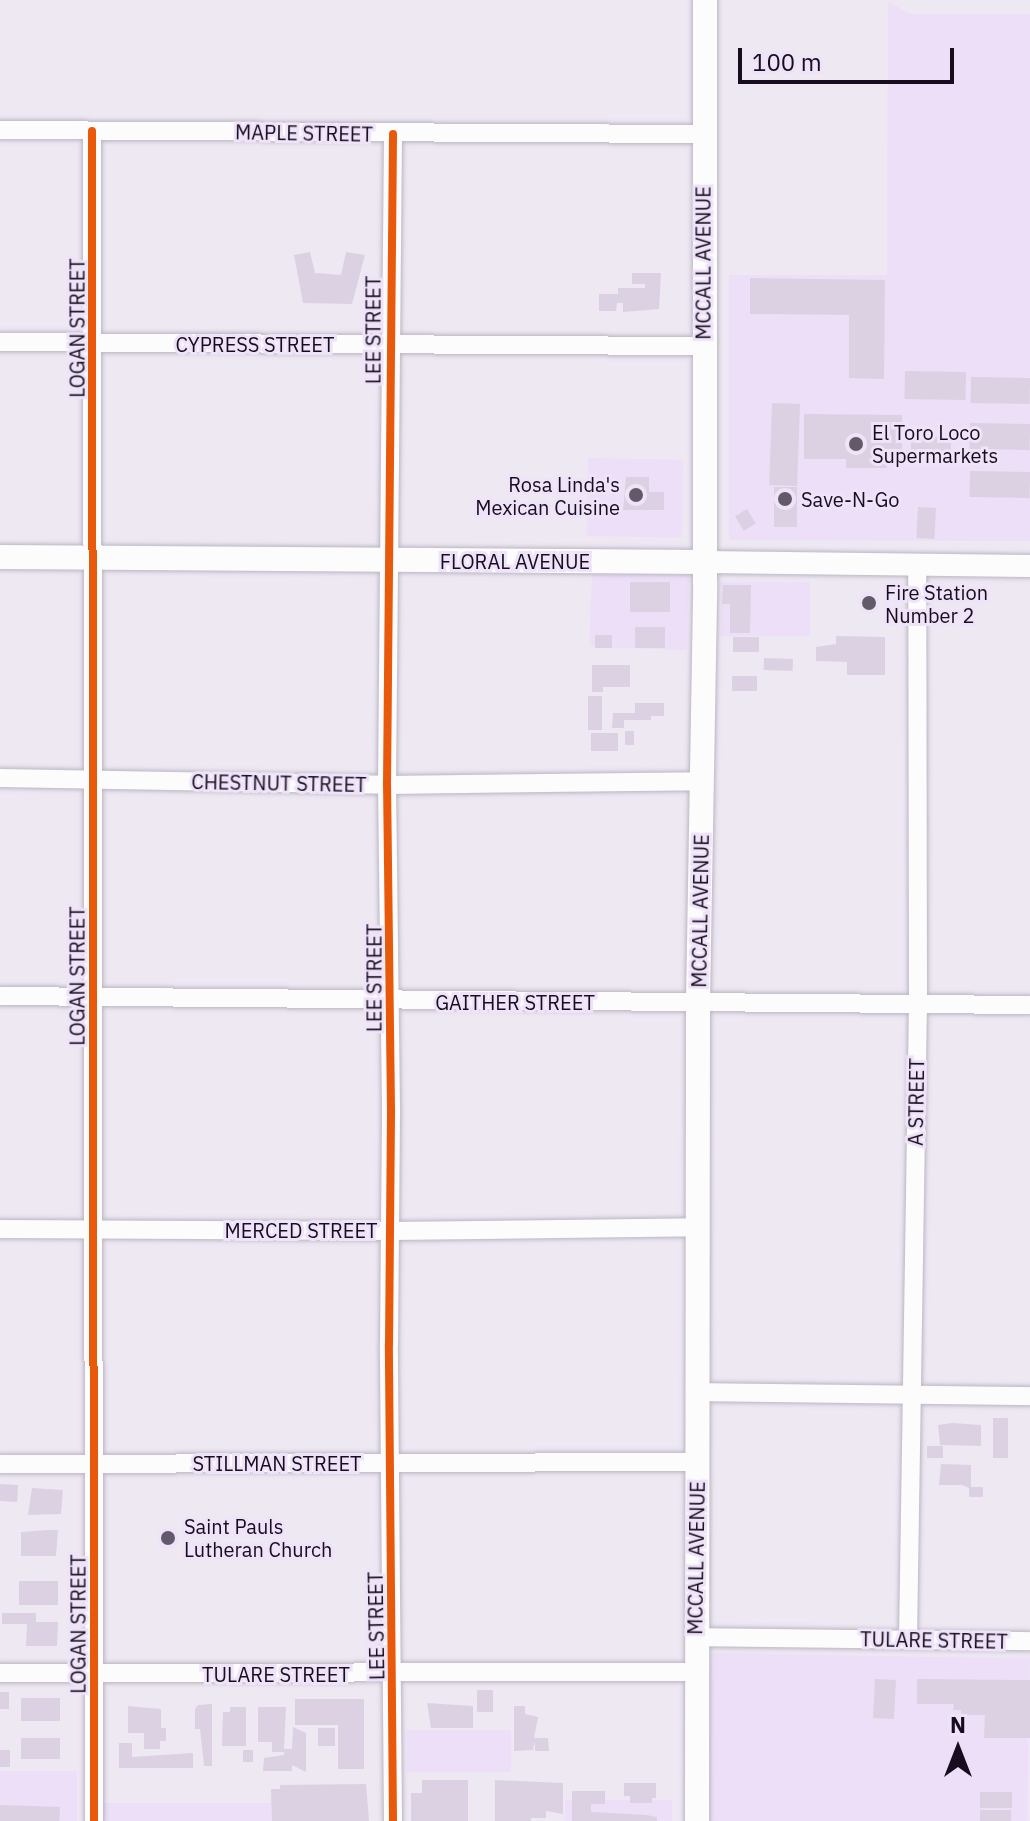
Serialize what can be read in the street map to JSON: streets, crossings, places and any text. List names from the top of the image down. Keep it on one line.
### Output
{"streets":{"main road":["MCCALL AVENUE","FLORAL AVENUE"],"street":["MAPLE STREET","LOGAN STREET","LEE STREET","CYPRESS STREET","CHESTNUT STREET","GAITHER STREET","A STREET","MERCED STREET","STILLMAN STREET","TULARE STREET"]},"crossings":[["MAPLE STREET","MCCALL AVENUE"],["MAPLE STREET","LOGAN STREET"],["MAPLE STREET","LEE STREET"],["MCCALL AVENUE","CYPRESS STREET"],["MCCALL AVENUE","FLORAL AVENUE"],["MCCALL AVENUE","CHESTNUT STREET"],["MCCALL AVENUE","GAITHER STREET"],["MCCALL AVENUE","MERCED STREET"],["MCCALL AVENUE","STILLMAN STREET"],["MCCALL AVENUE","TULARE STREET"],["LOGAN STREET","CYPRESS STREET"],["LOGAN STREET","FLORAL AVENUE"],["LOGAN STREET","CHESTNUT STREET"],["LOGAN STREET","GAITHER STREET"],["LOGAN STREET","MERCED STREET"],["LOGAN STREET","STILLMAN STREET"],["LOGAN STREET","TULARE STREET"],["LEE STREET","CYPRESS STREET"],["LEE STREET","FLORAL AVENUE"],["LEE STREET","CHESTNUT STREET"],["LEE STREET","GAITHER STREET"],["LEE STREET","MERCED STREET"],["LEE STREET","STILLMAN STREET"],["LEE STREET","TULARE STREET"],["FLORAL AVENUE","A STREET"],["GAITHER STREET","A STREET"],["A STREET","TULARE STREET"]],"places":["El Toro Loco Supermarkets","Rosa Linda's Mexican Cuisine","Save-N-Go","Fire Station Number 2","Saint Pauls Lutheran Church"],"scale_bar":"100 m","north":"top"}
